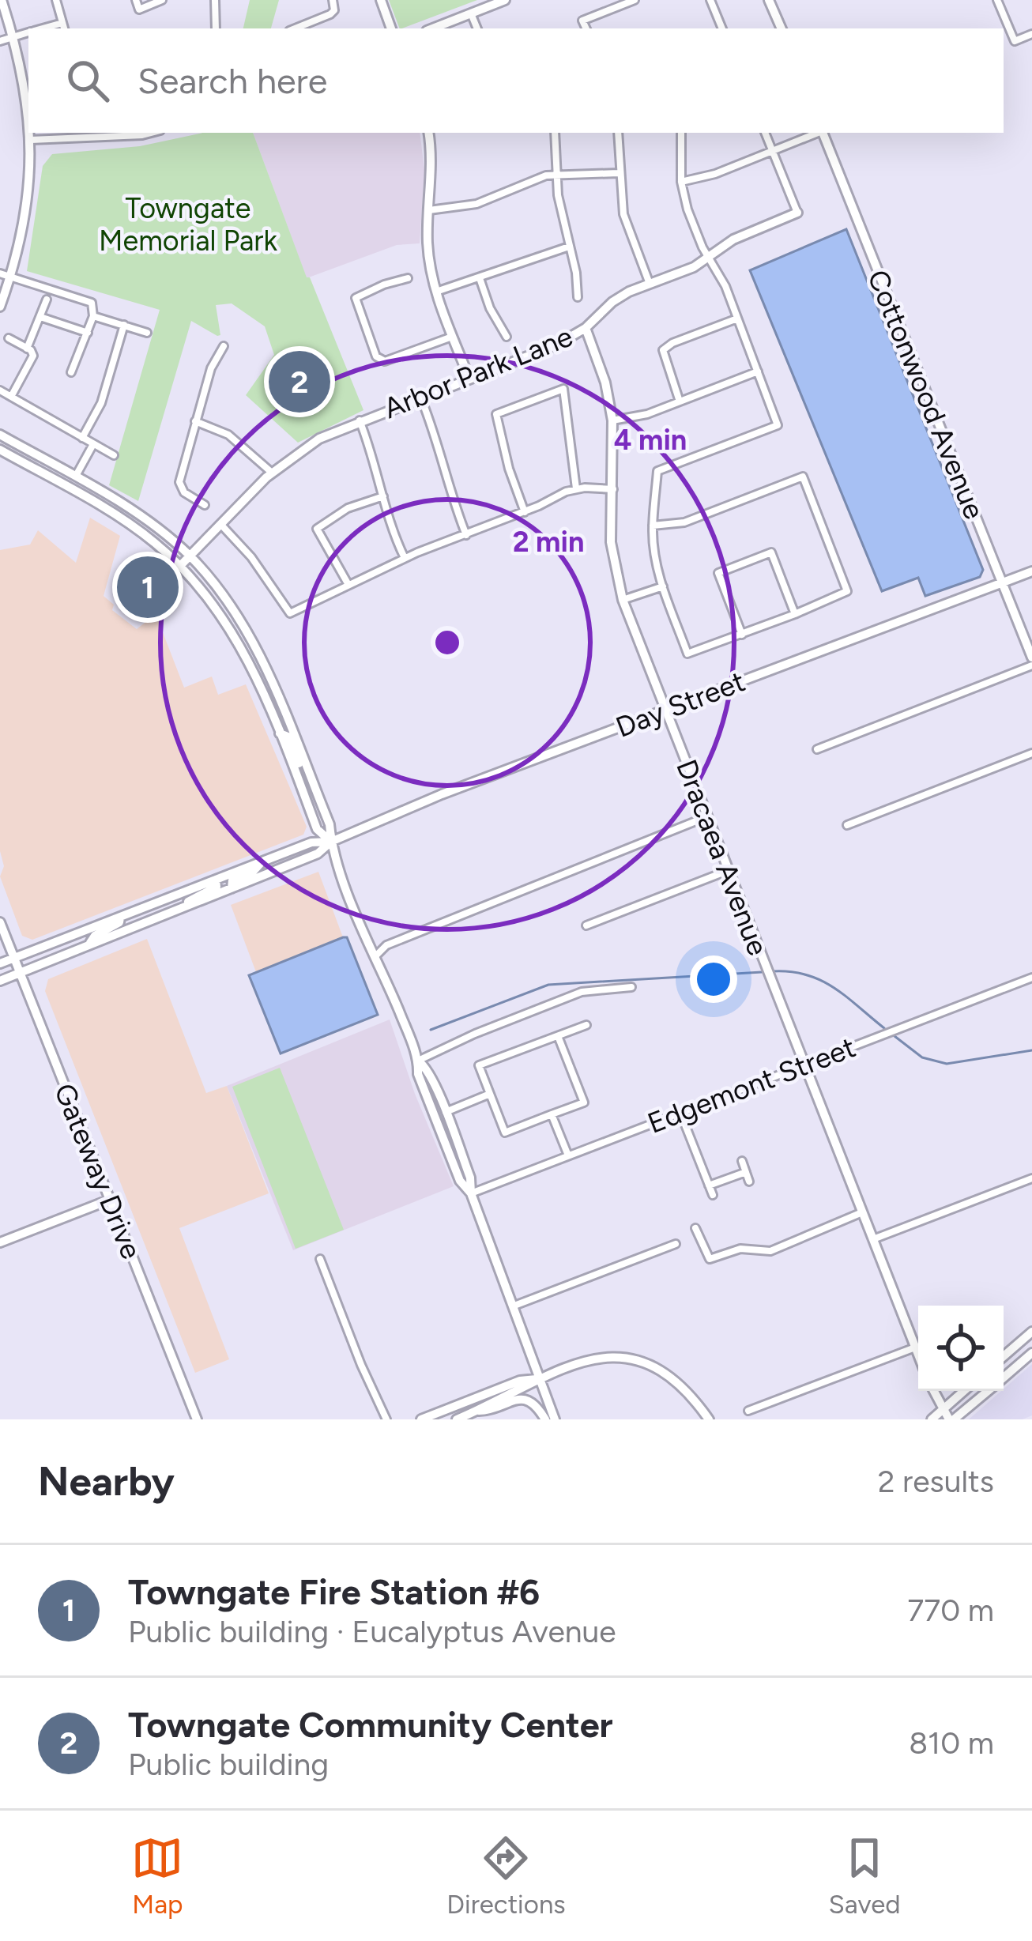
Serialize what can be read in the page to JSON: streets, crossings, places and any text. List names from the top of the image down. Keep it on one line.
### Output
{"streets":{"street":["Arbor Park Lane","Cottonwood Avenue","Day Street","Dracaea Avenue","Edgemont Street","Gateway Drive"]},"crossings":[["Arbor Park Lane","Dracaea Avenue"],["Cottonwood Avenue","Day Street"],["Day Street","Dracaea Avenue"],["Day Street","Gateway Drive"],["Dracaea Avenue","Edgemont Street"]],"parks":["Towngate Memorial Park"],"page":{"search":"Search here","pins":["2","1"],"heading":["Nearby","2 results"],"list":[{"mark":"1","name":"Towngate Fire Station #6","note":"Public building · Eucalyptus Avenue","value":"770 m"},{"mark":"2","name":"Towngate Community Center","note":"Public building","value":"810 m"}],"nav":["Map","Directions","Saved"]},"rings":["4 min","2 min"]}
